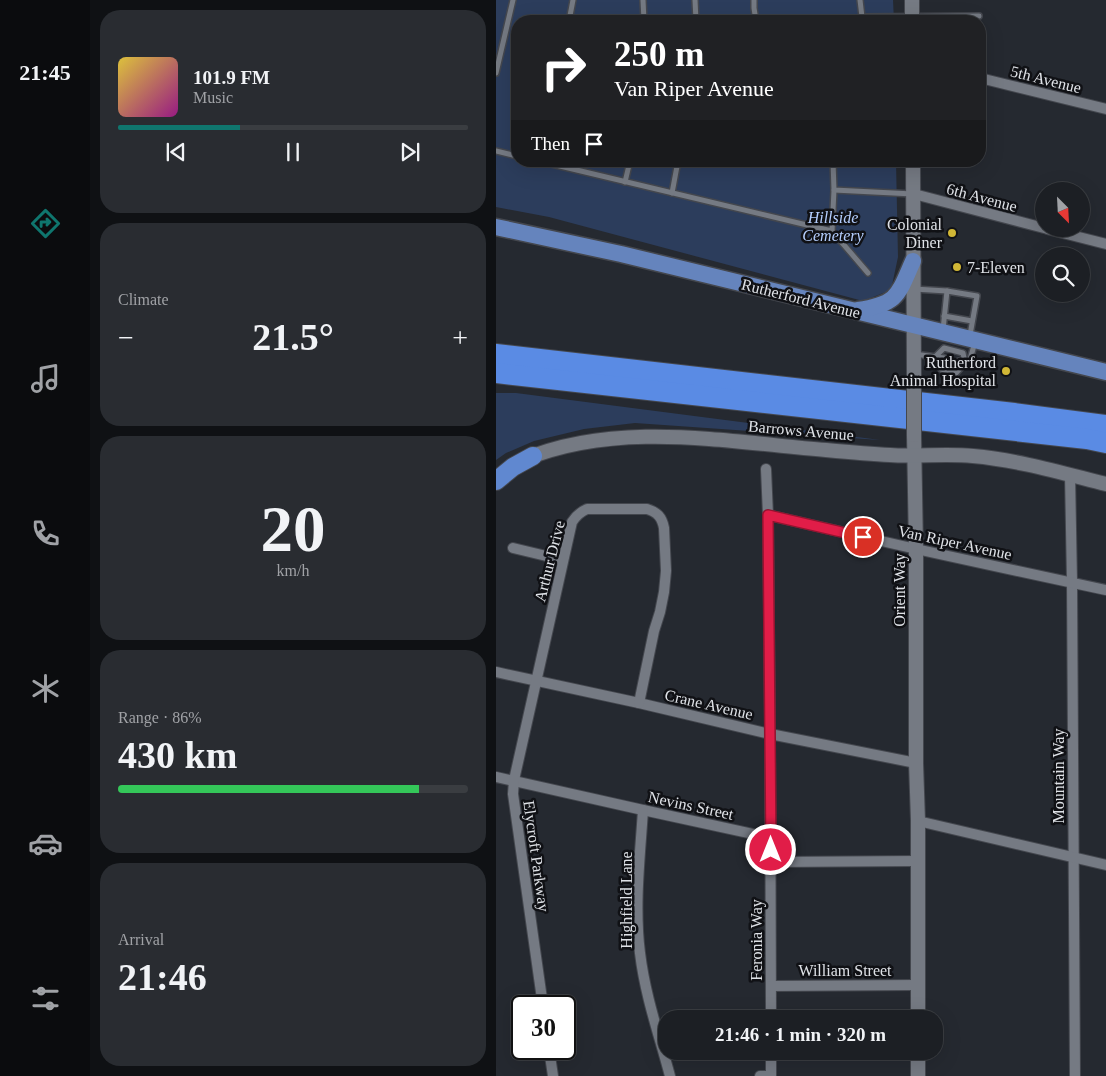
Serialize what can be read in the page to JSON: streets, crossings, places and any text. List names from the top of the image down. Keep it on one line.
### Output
{"streets":{"main road":["Rutherford Avenue"],"street":["5th Avenue","6th Avenue","Barrows Avenue","Van Riper Avenue","Arthur Drive","Orient Way","Crane Avenue","Mountain Way","Nevins Street","Elycroft Parkway","Highfield Lane","Feronia Way","William Street"]},"crossings":[["6th Avenue","Orient Way"],["Rutherford Avenue","Orient Way"],["Barrows Avenue","Orient Way"],["Barrows Avenue","Mountain Way"],["Van Riper Avenue","Orient Way"],["Van Riper Avenue","Mountain Way"],["Arthur Drive","Crane Avenue"],["Arthur Drive","Elycroft Parkway"],["Orient Way","Crane Avenue"],["Orient Way","William Street"],["Crane Avenue","Elycroft Parkway"],["Nevins Street","Elycroft Parkway"],["Nevins Street","Highfield Lane"],["Feronia Way","William Street"]],"parks":["Hillside Cemetery"],"places":["Colonial Diner","7-Eleven","Rutherford Animal Hospital"],"north":"bottom right","page":{"tabs":"21:45","turn":["250 m","Van Riper Avenue"],"song":["101.9 FM","Music"],"then":"Then","tile":["Climate",["20","km/h"],["Range · 86%","430 km"],["Arrival","21:46"]],"heat":["−","21.5°","+"],"limit":"30","trip":"21:46 · 1 min · 320 m"}}
